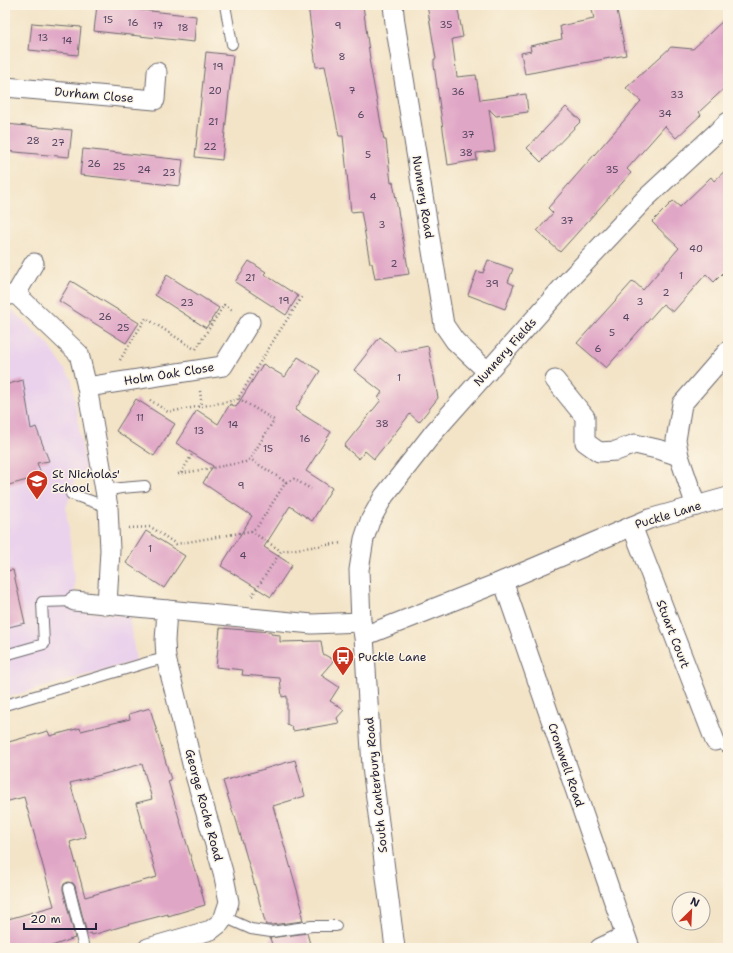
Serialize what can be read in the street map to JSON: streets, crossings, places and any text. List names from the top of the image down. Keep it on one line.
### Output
{"streets":{"street":["Durham Close","Nunnery Road","Nunnery Fields","Holm Oak Close","Puckle Lane","Stuart Court","Cromwell Road","South Canterbury Road","George Roche Road"]},"crossings":[["Nunnery Road","Nunnery Fields"],["Nunnery Fields","Puckle Lane"],["Nunnery Fields","South Canterbury Road"],["Puckle Lane","Stuart Court"],["Puckle Lane","Cromwell Road"],["Puckle Lane","South Canterbury Road"]],"places":{"school or university":["St Nicholas' School"],"bus stop":["Puckle Lane"]},"house_numbers":["15","16","35","17","9","18","13","14","8","19","20","7","36","33","34","6","21","37","28","27","22","38","5","26","25","24","35","23","4","37","3","40","2","1","21","39","2","19","3","23","26","4","25","5","6","1","11","38","14","13","16","15","9","1","4"],"scale_bar":"20 m","north":"top right"}
